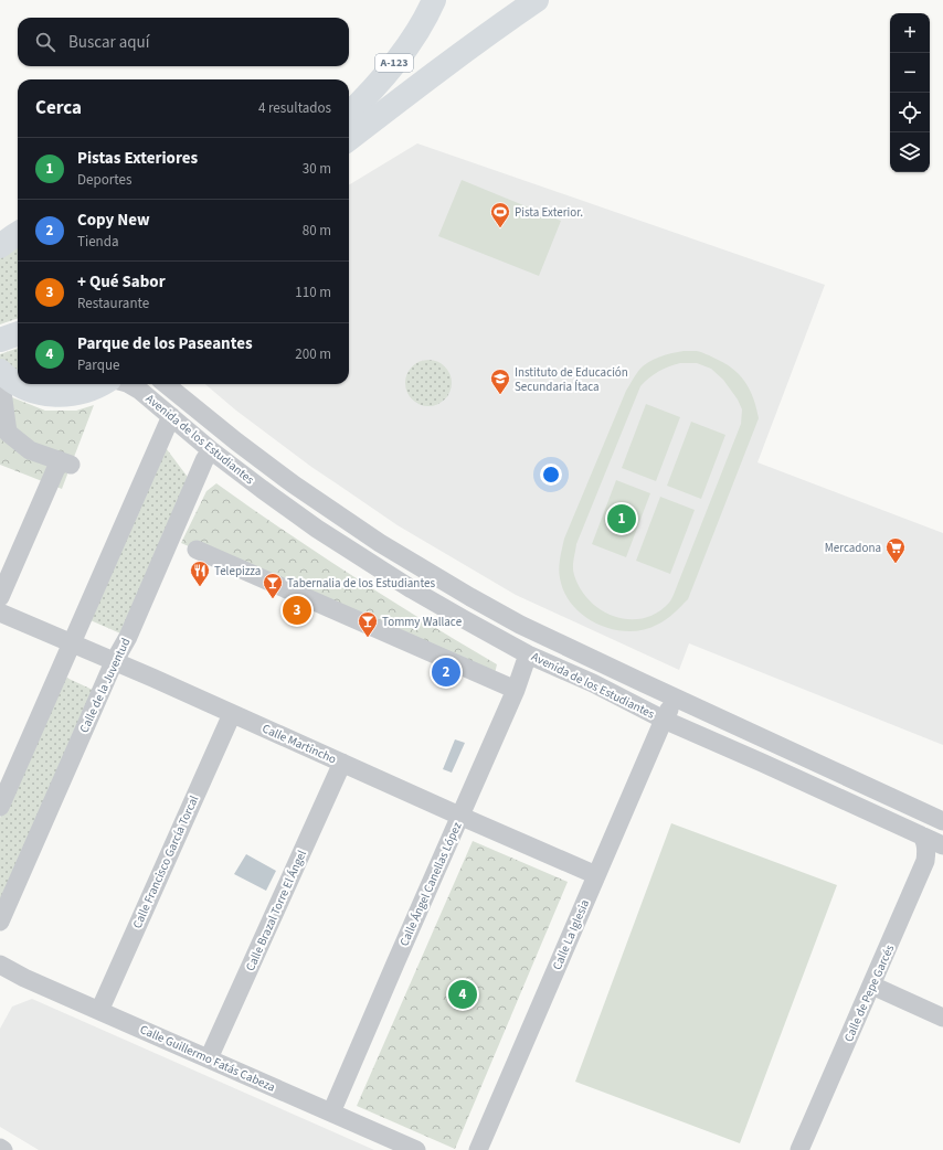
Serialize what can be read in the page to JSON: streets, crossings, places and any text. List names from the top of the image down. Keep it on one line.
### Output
{"streets":{"main road":["A-123"],"street":["Avenida de los Estudiantes","Calle de la Juventud","Calle Martincho","Calle Francisco García Torcal","Calle Ángel Canellas López","Calle Brazal Torre El Ángel","Calle La Iglesia","Calle de Pepe Garcés","Calle Guillermo Fatás Cabeza"]},"crossings":[["Avenida de los Estudiantes","Calle de la Juventud"],["Avenida de los Estudiantes","Calle Ángel Canellas López"],["Avenida de los Estudiantes","Calle La Iglesia"],["Avenida de los Estudiantes","Calle de Pepe Garcés"],["Calle de la Juventud","Calle Martincho"],["Calle Martincho","Calle Francisco García Torcal"],["Calle Martincho","Calle Ángel Canellas López"],["Calle Martincho","Calle Brazal Torre El Ángel"],["Calle Martincho","Calle La Iglesia"],["Calle Francisco García Torcal","Calle Guillermo Fatás Cabeza"],["Calle Ángel Canellas López","Calle Guillermo Fatás Cabeza"],["Calle Brazal Torre El Ángel","Calle Guillermo Fatás Cabeza"]],"places":{"sports":["Pista Exterior."],"school or university":["Instituto de Educación Secundaria Ítaca"],"supermarket":["Mercadona"],"restaurant":["Telepizza"],"bar":["Tabernalia de los Estudiantes","Tommy Wallace"]},"page":{"map_buttons":["+","−"],"search":"Buscar aquí","heading":["Cerca","4 resultados"],"list":[{"mark":"1","name":"Pistas Exteriores","note":"Deportes","value":"30 m"},{"mark":"2","name":"Copy New","note":"Tienda","value":"80 m"},{"mark":"3","name":"+ Qué Sabor","note":"Restaurante","value":"110 m"},{"mark":"4","name":"Parque de los Paseantes","note":"Parque","value":"200 m"}],"pins":["1","3","2","4"]}}
